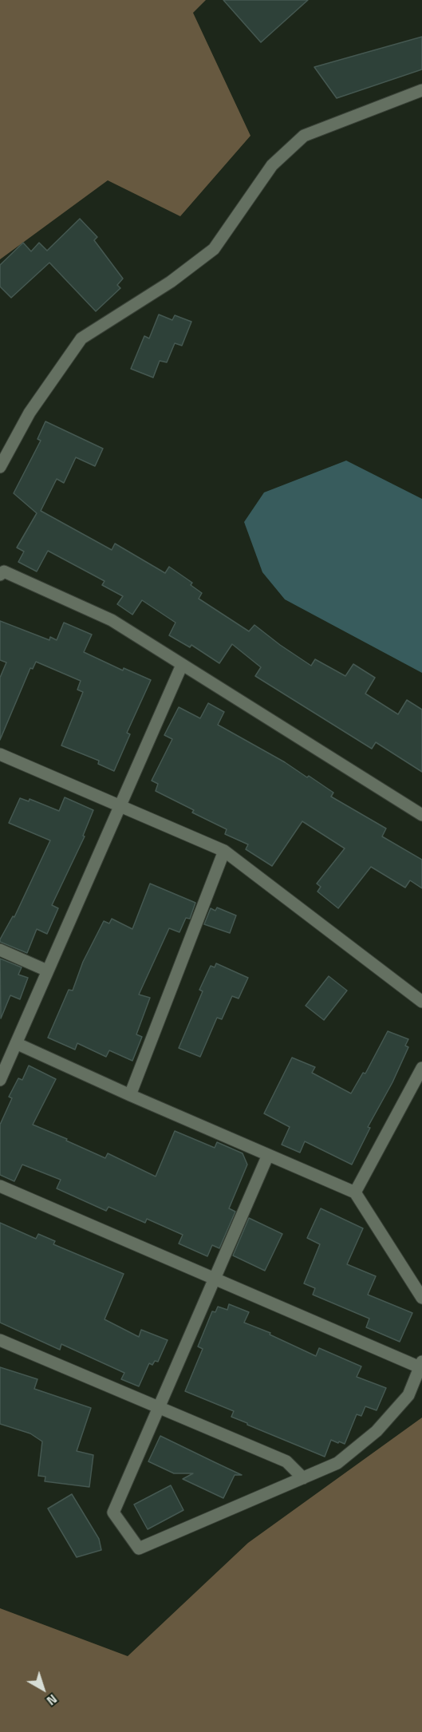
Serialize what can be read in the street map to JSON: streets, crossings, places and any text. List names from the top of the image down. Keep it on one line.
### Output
{"north":"bottom right"}
